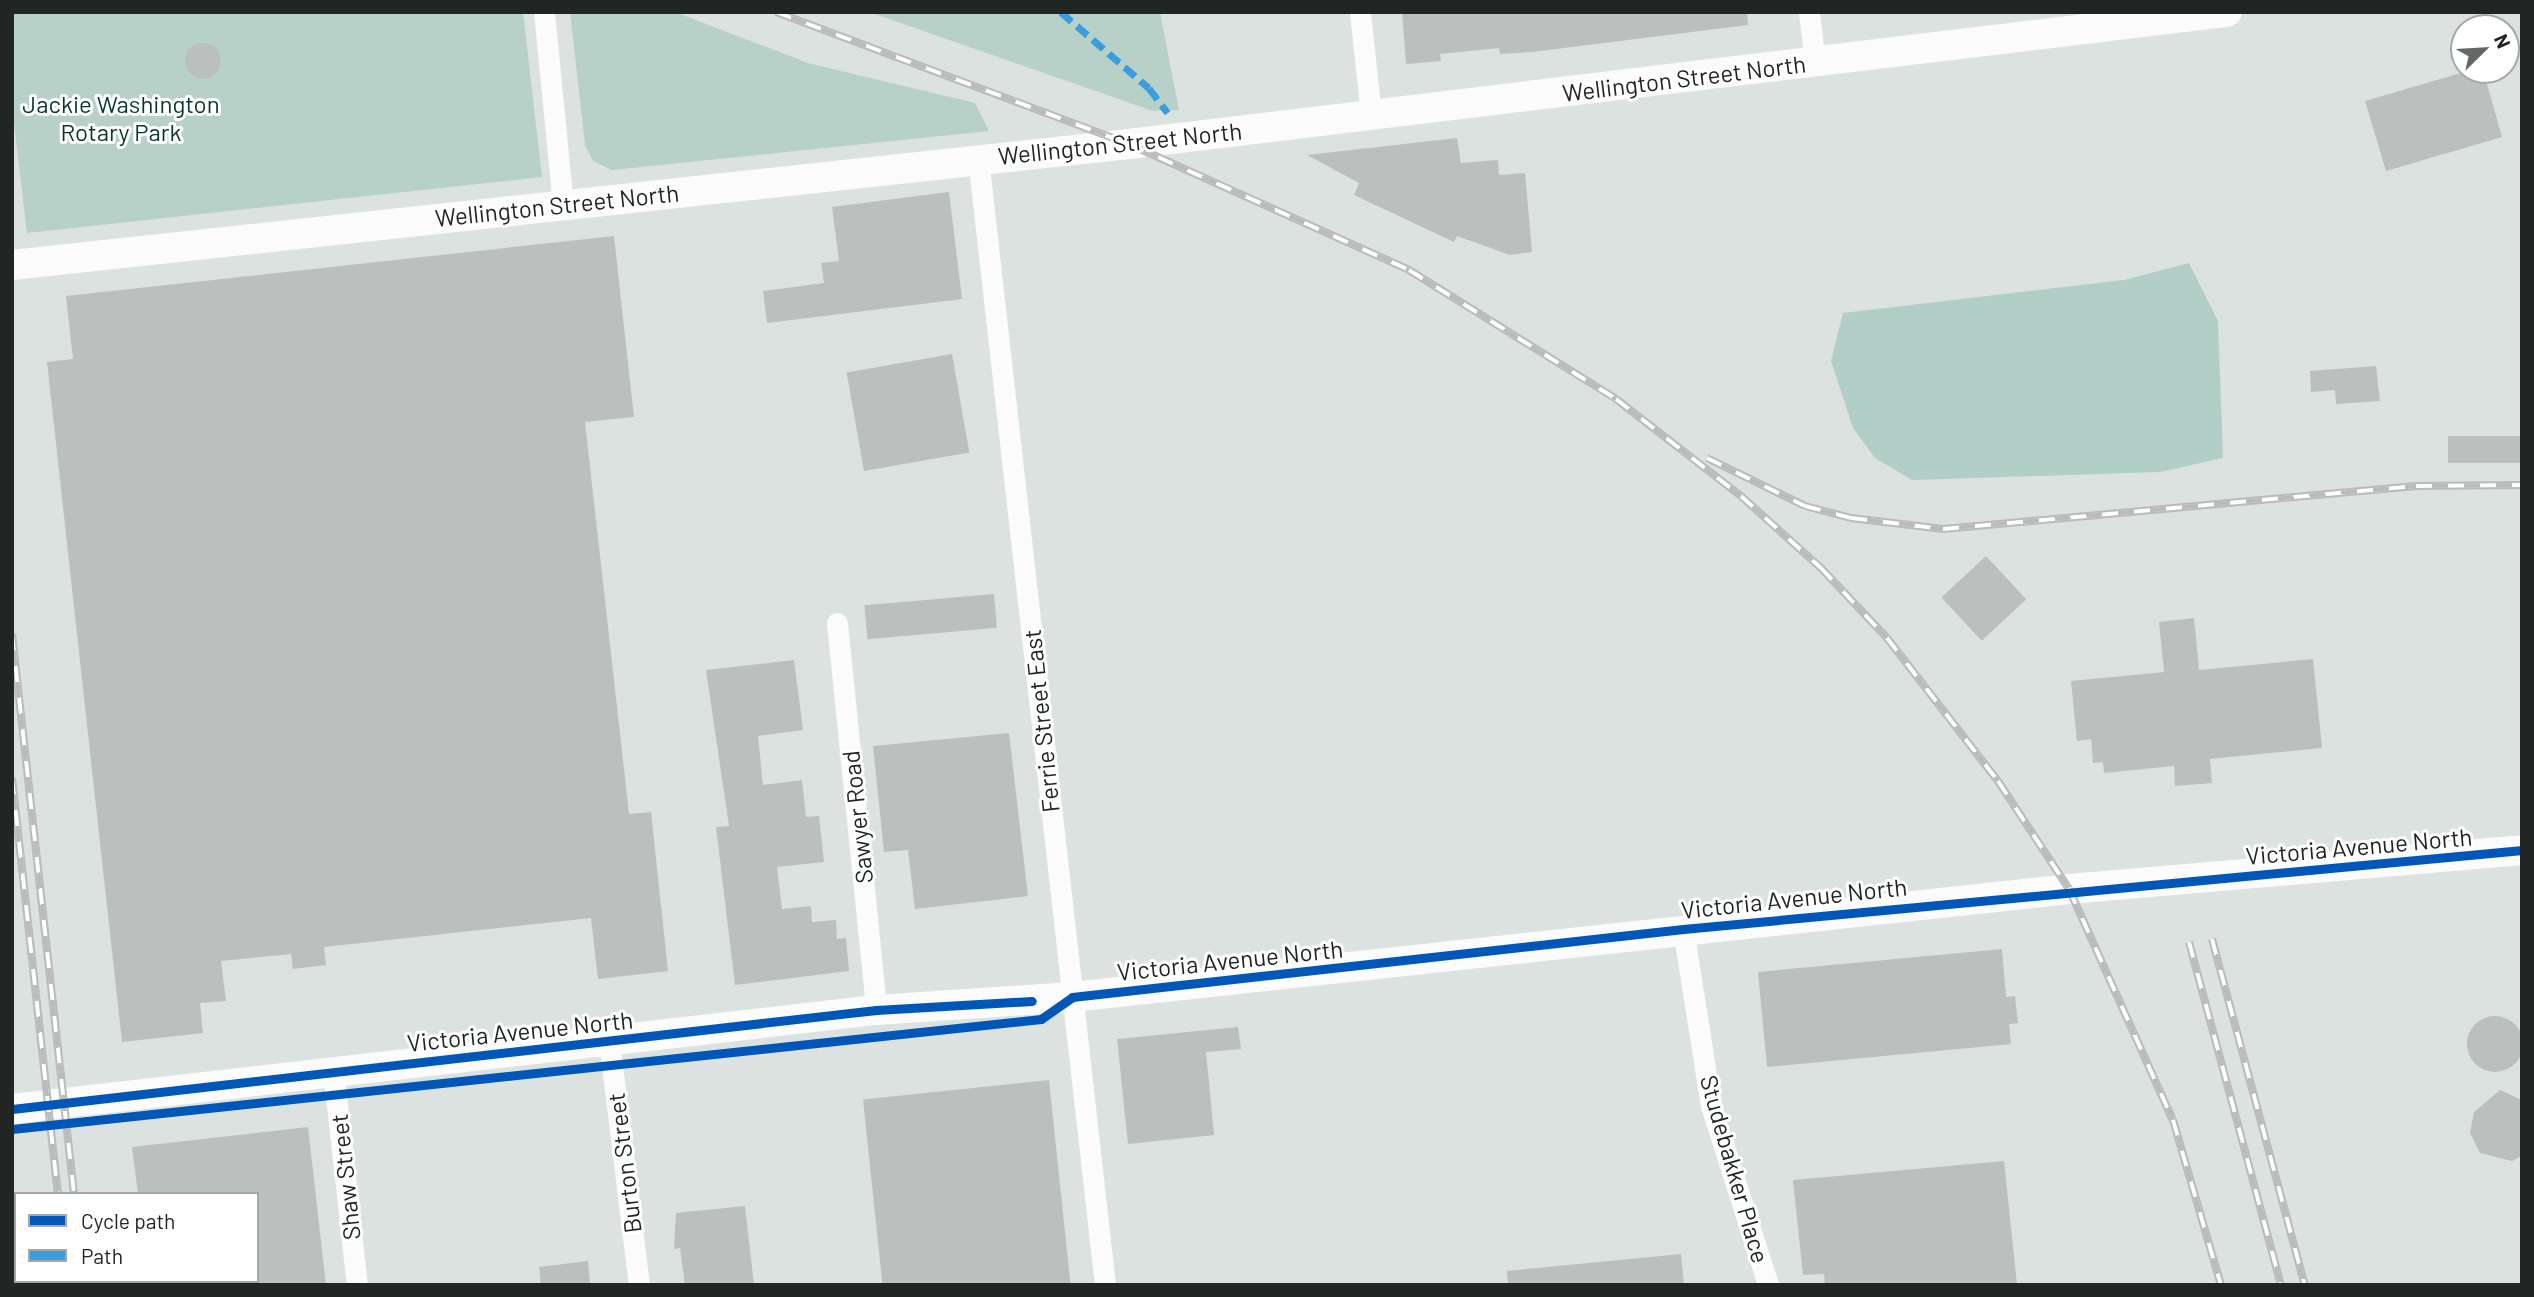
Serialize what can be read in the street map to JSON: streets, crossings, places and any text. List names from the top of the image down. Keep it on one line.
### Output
{"streets":{"main road":["Wellington Street North","Victoria Avenue North"],"street":["Ferrie Street East","Sawyer Road","Burton Street","Studebakker Place","Shaw Street"]},"crossings":[["Wellington Street North","Ferrie Street East"],["Ferrie Street East","Victoria Avenue North"],["Sawyer Road","Victoria Avenue North"],["Victoria Avenue North","Burton Street"],["Victoria Avenue North","Studebakker Place"],["Victoria Avenue North","Shaw Street"]],"parks":["Jackie Washington Rotary Park"],"legend":["Cycle path","Path"],"north":"top right"}
